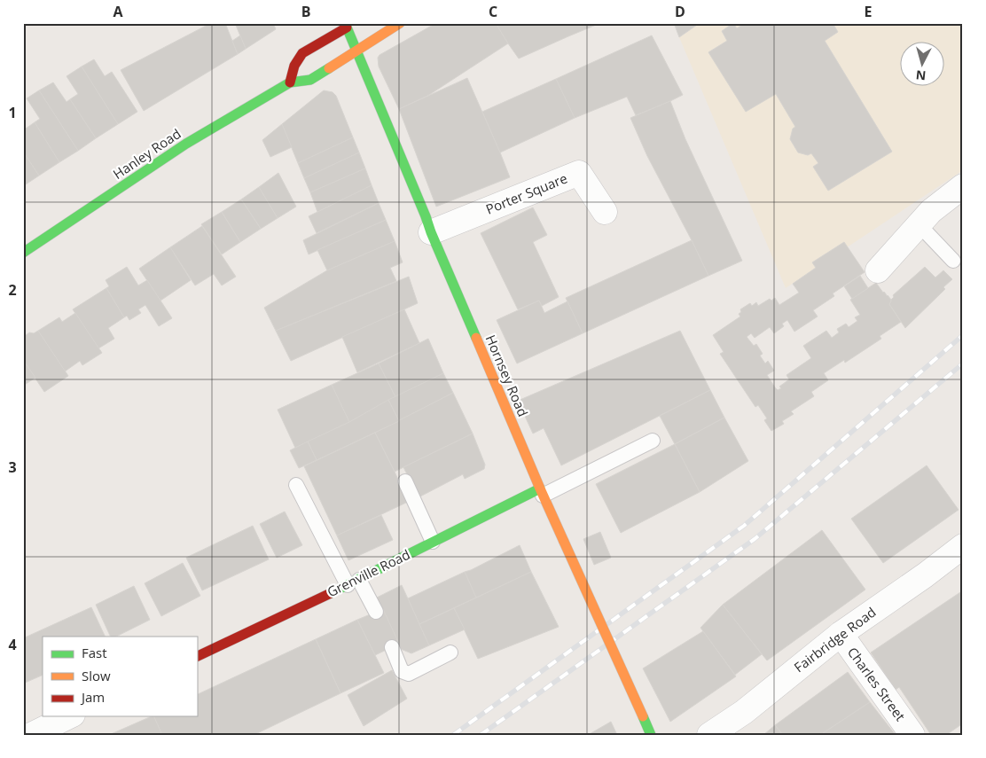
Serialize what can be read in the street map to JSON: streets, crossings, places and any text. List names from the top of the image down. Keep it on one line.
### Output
{"streets":{"street":["Hanley Road","Porter Square","Hornsey Road","Grenville Road","Fairbridge Road","Charles Street"]},"crossings":[["Hanley Road","Hornsey Road"],["Porter Square","Hornsey Road"],["Hornsey Road","Grenville Road"],["Fairbridge Road","Charles Street"]],"legend":["Fast","Slow","Jam"],"north":"bottom","grid":{"columns":["A","B","C","D","E"],"rows":["1","2","3","4"]}}
